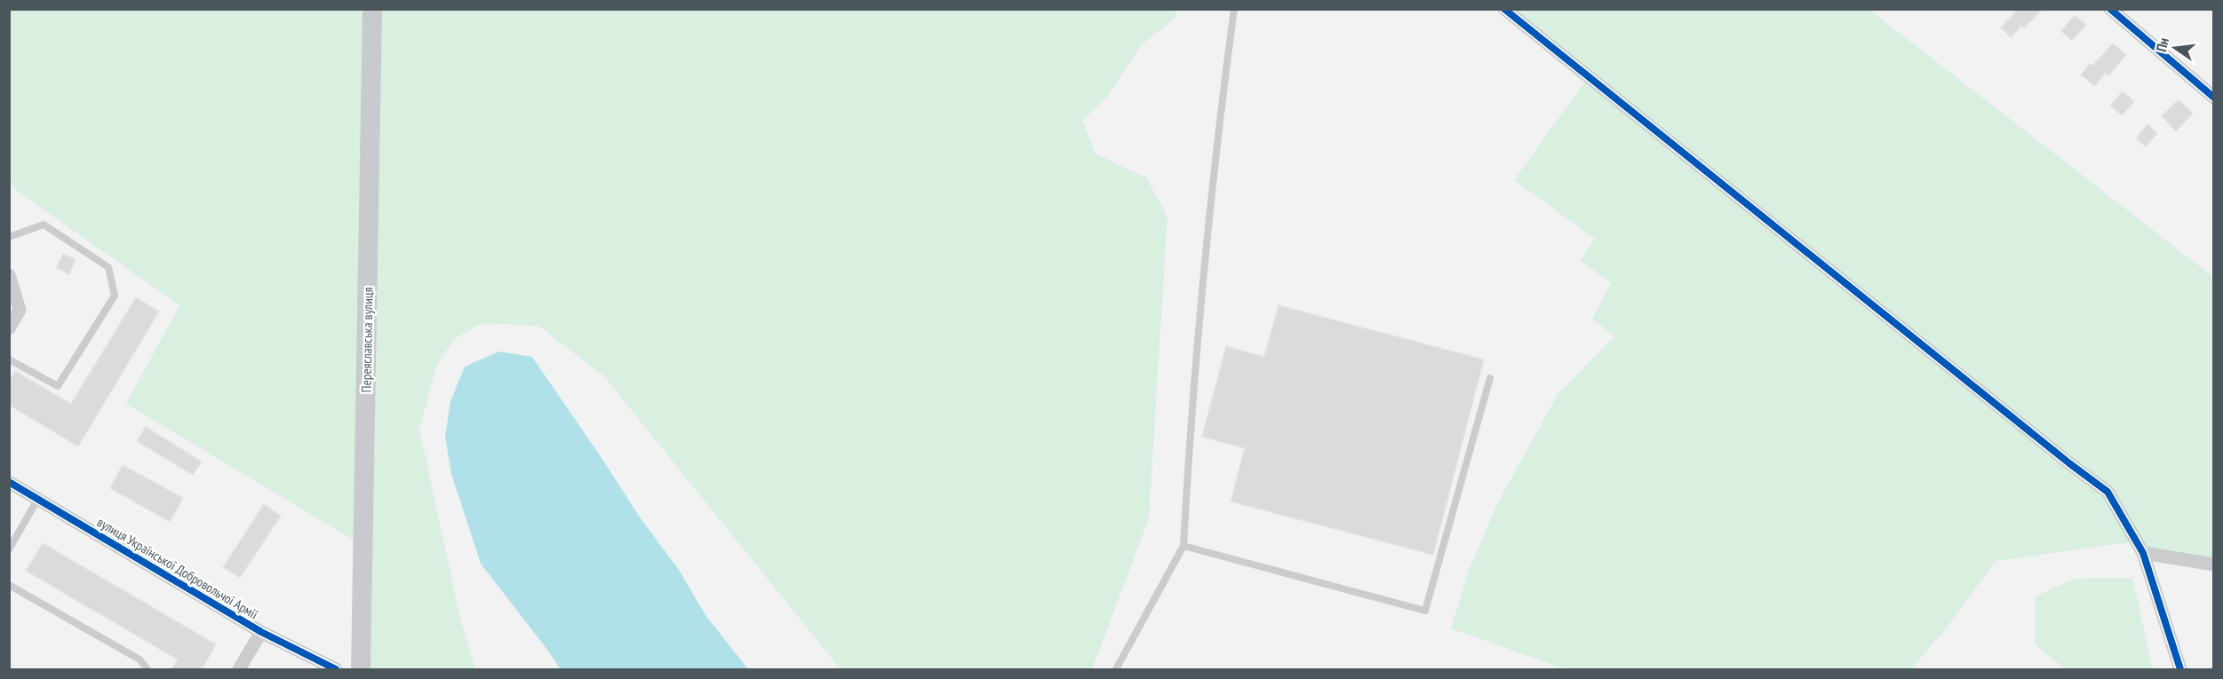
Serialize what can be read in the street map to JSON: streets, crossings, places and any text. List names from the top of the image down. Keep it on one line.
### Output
{"streets":{"main road":["Переяславська вулиця"],"street":["вулиця Української Добровольчої Армії"]},"north":"left"}
